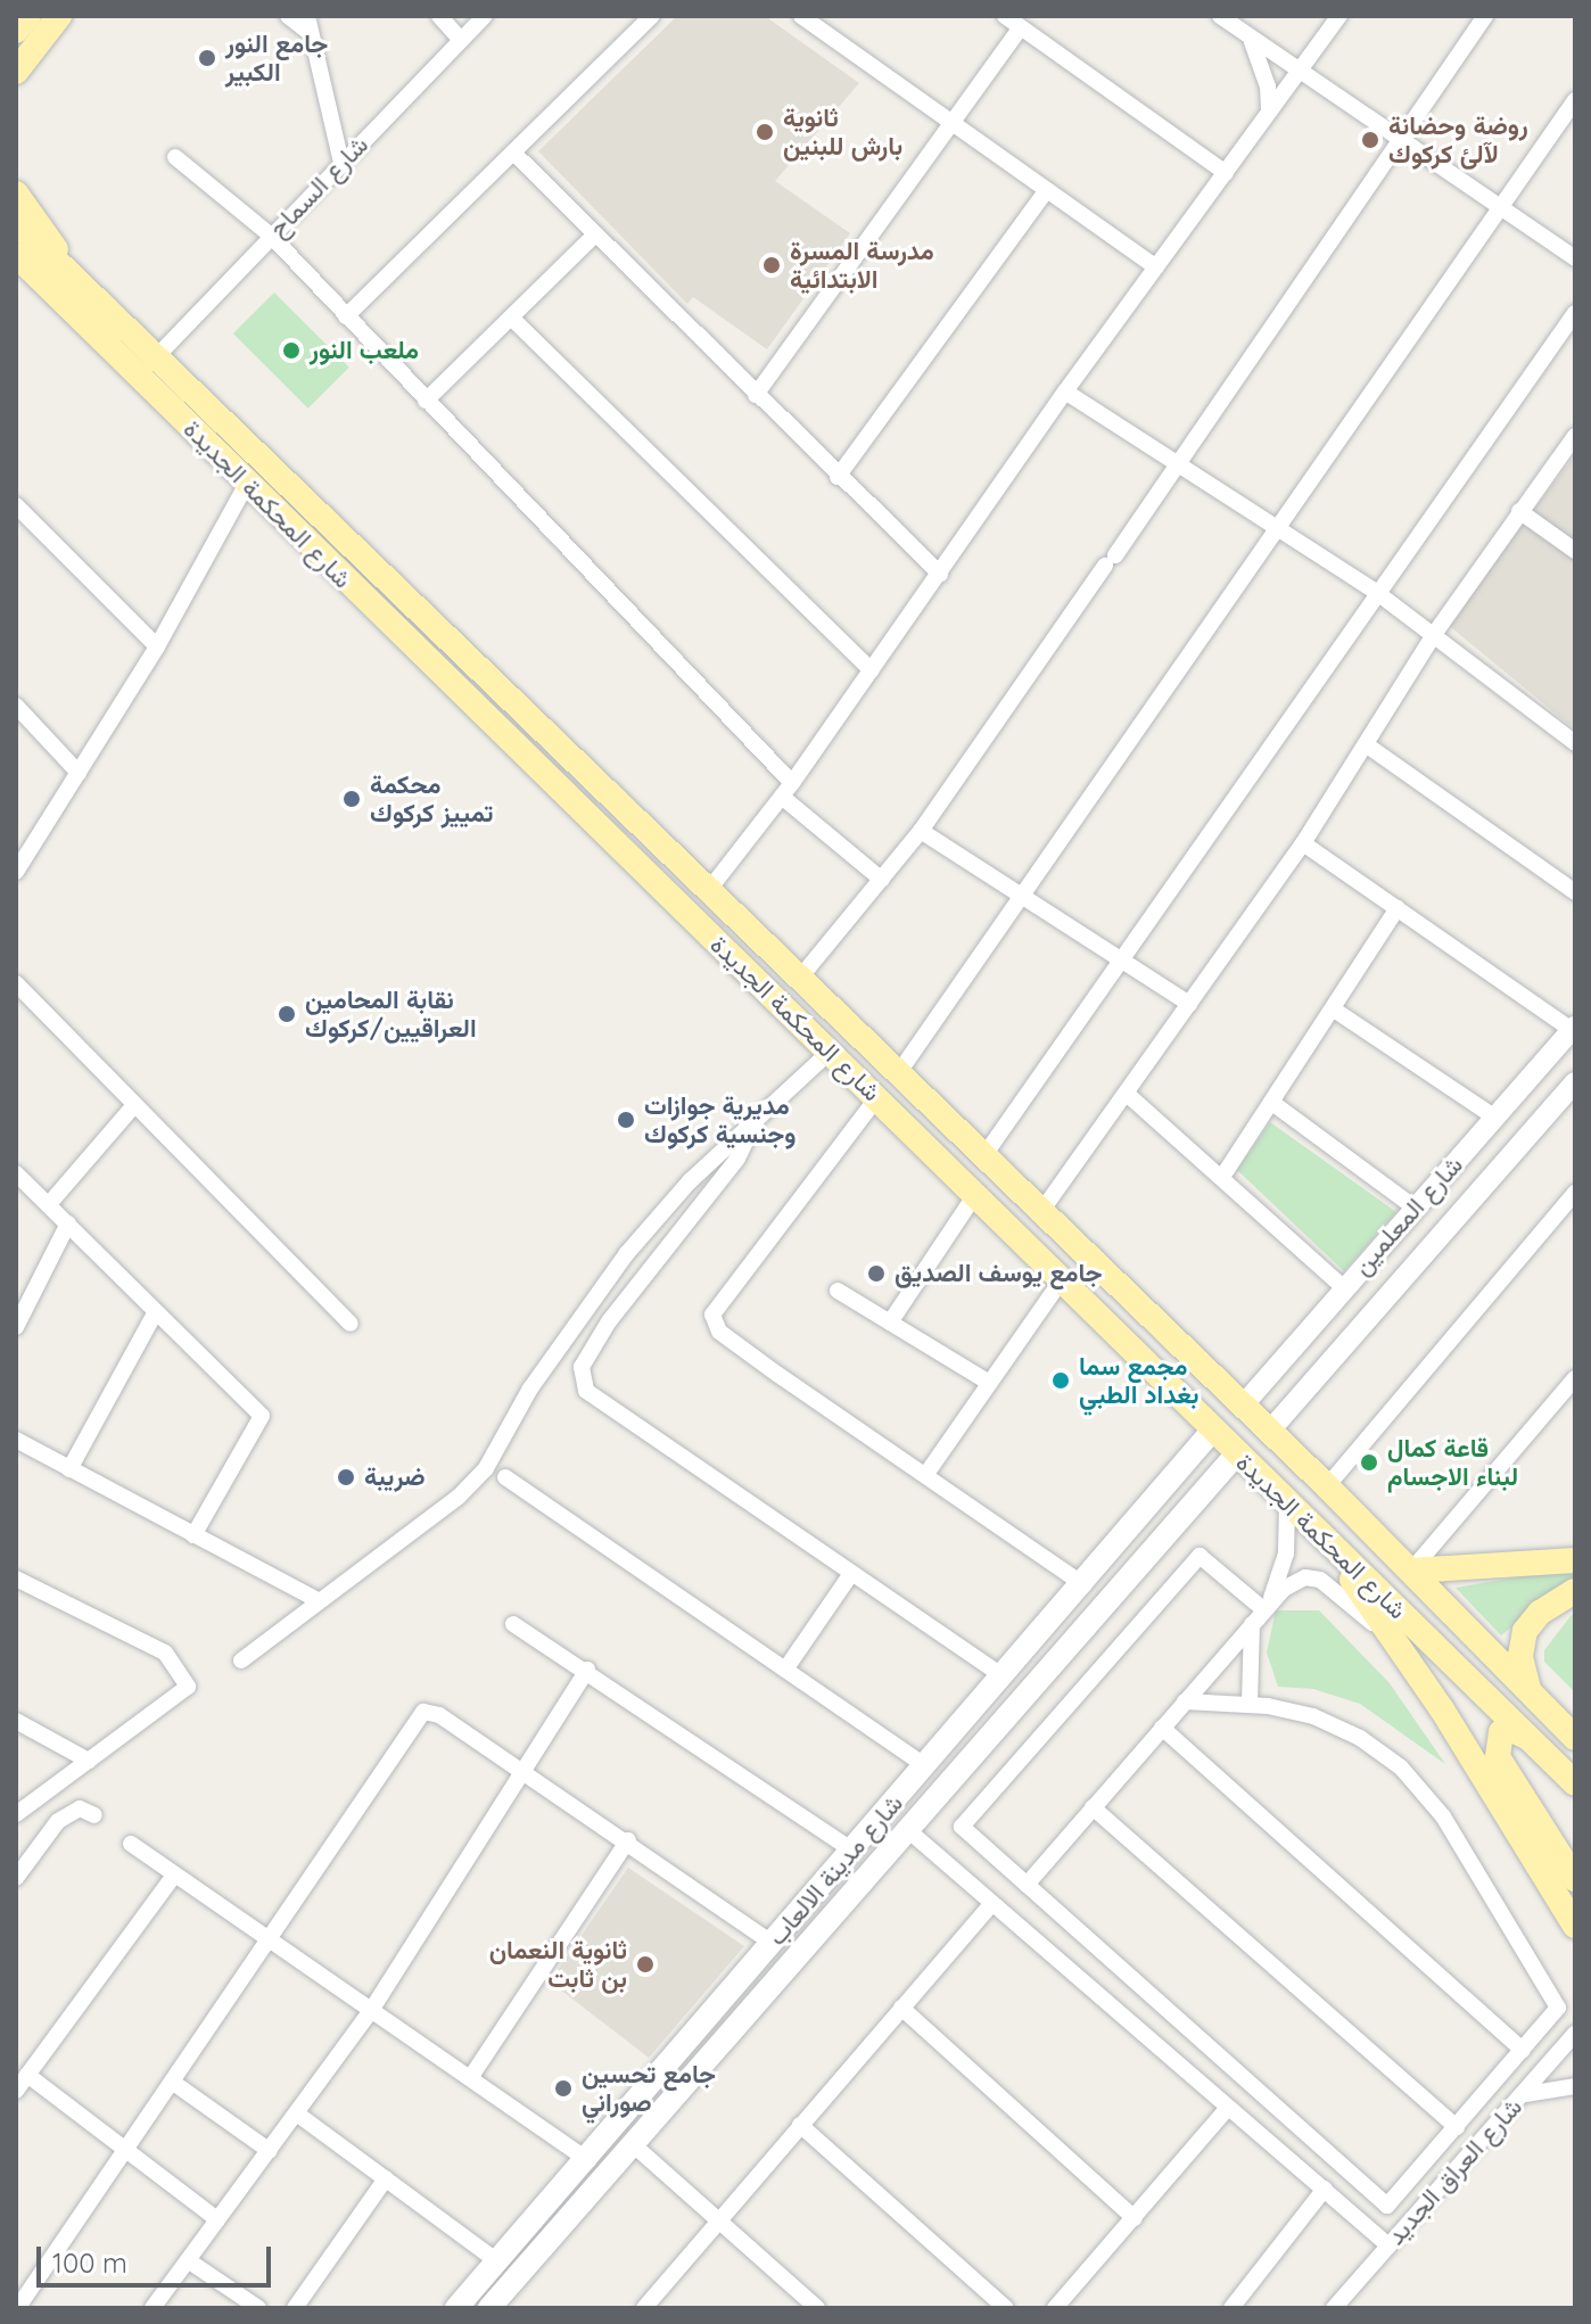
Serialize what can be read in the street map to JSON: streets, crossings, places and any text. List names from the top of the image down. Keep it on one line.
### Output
{"streets":{"main road":["شارع المحكمة الجديدة","شارع مدينة الالعاب"],"street":["شارع السماح","شارع المعلمين","شارع العراق الجديد"]},"crossings":[["شارع السماح","شارع المحكمة الجديدة"],["شارع المحكمة الجديدة","شارع المعلمين"],["شارع المحكمة الجديدة","شارع مدينة الالعاب"]],"places":["جامع النور الكبير","ثانوية بارش للبنين","روضة وحضانة لآلئ كركوك","مدرسة المسرة الابتدائية","ملعب النور","محكمة تمييز كركوك","نقابة المحامين العراقيين/كركوك","مديرية جوازات وجنسية كركوك","جامع يوسف الصديق","مجمع سما بغداد الطبي","قاعة كمال لبناء الاجسام","ضريبة","ثانوية النعمان بن ثابت","جامع تحسين صوراني"],"scale_bar":"100 m"}
